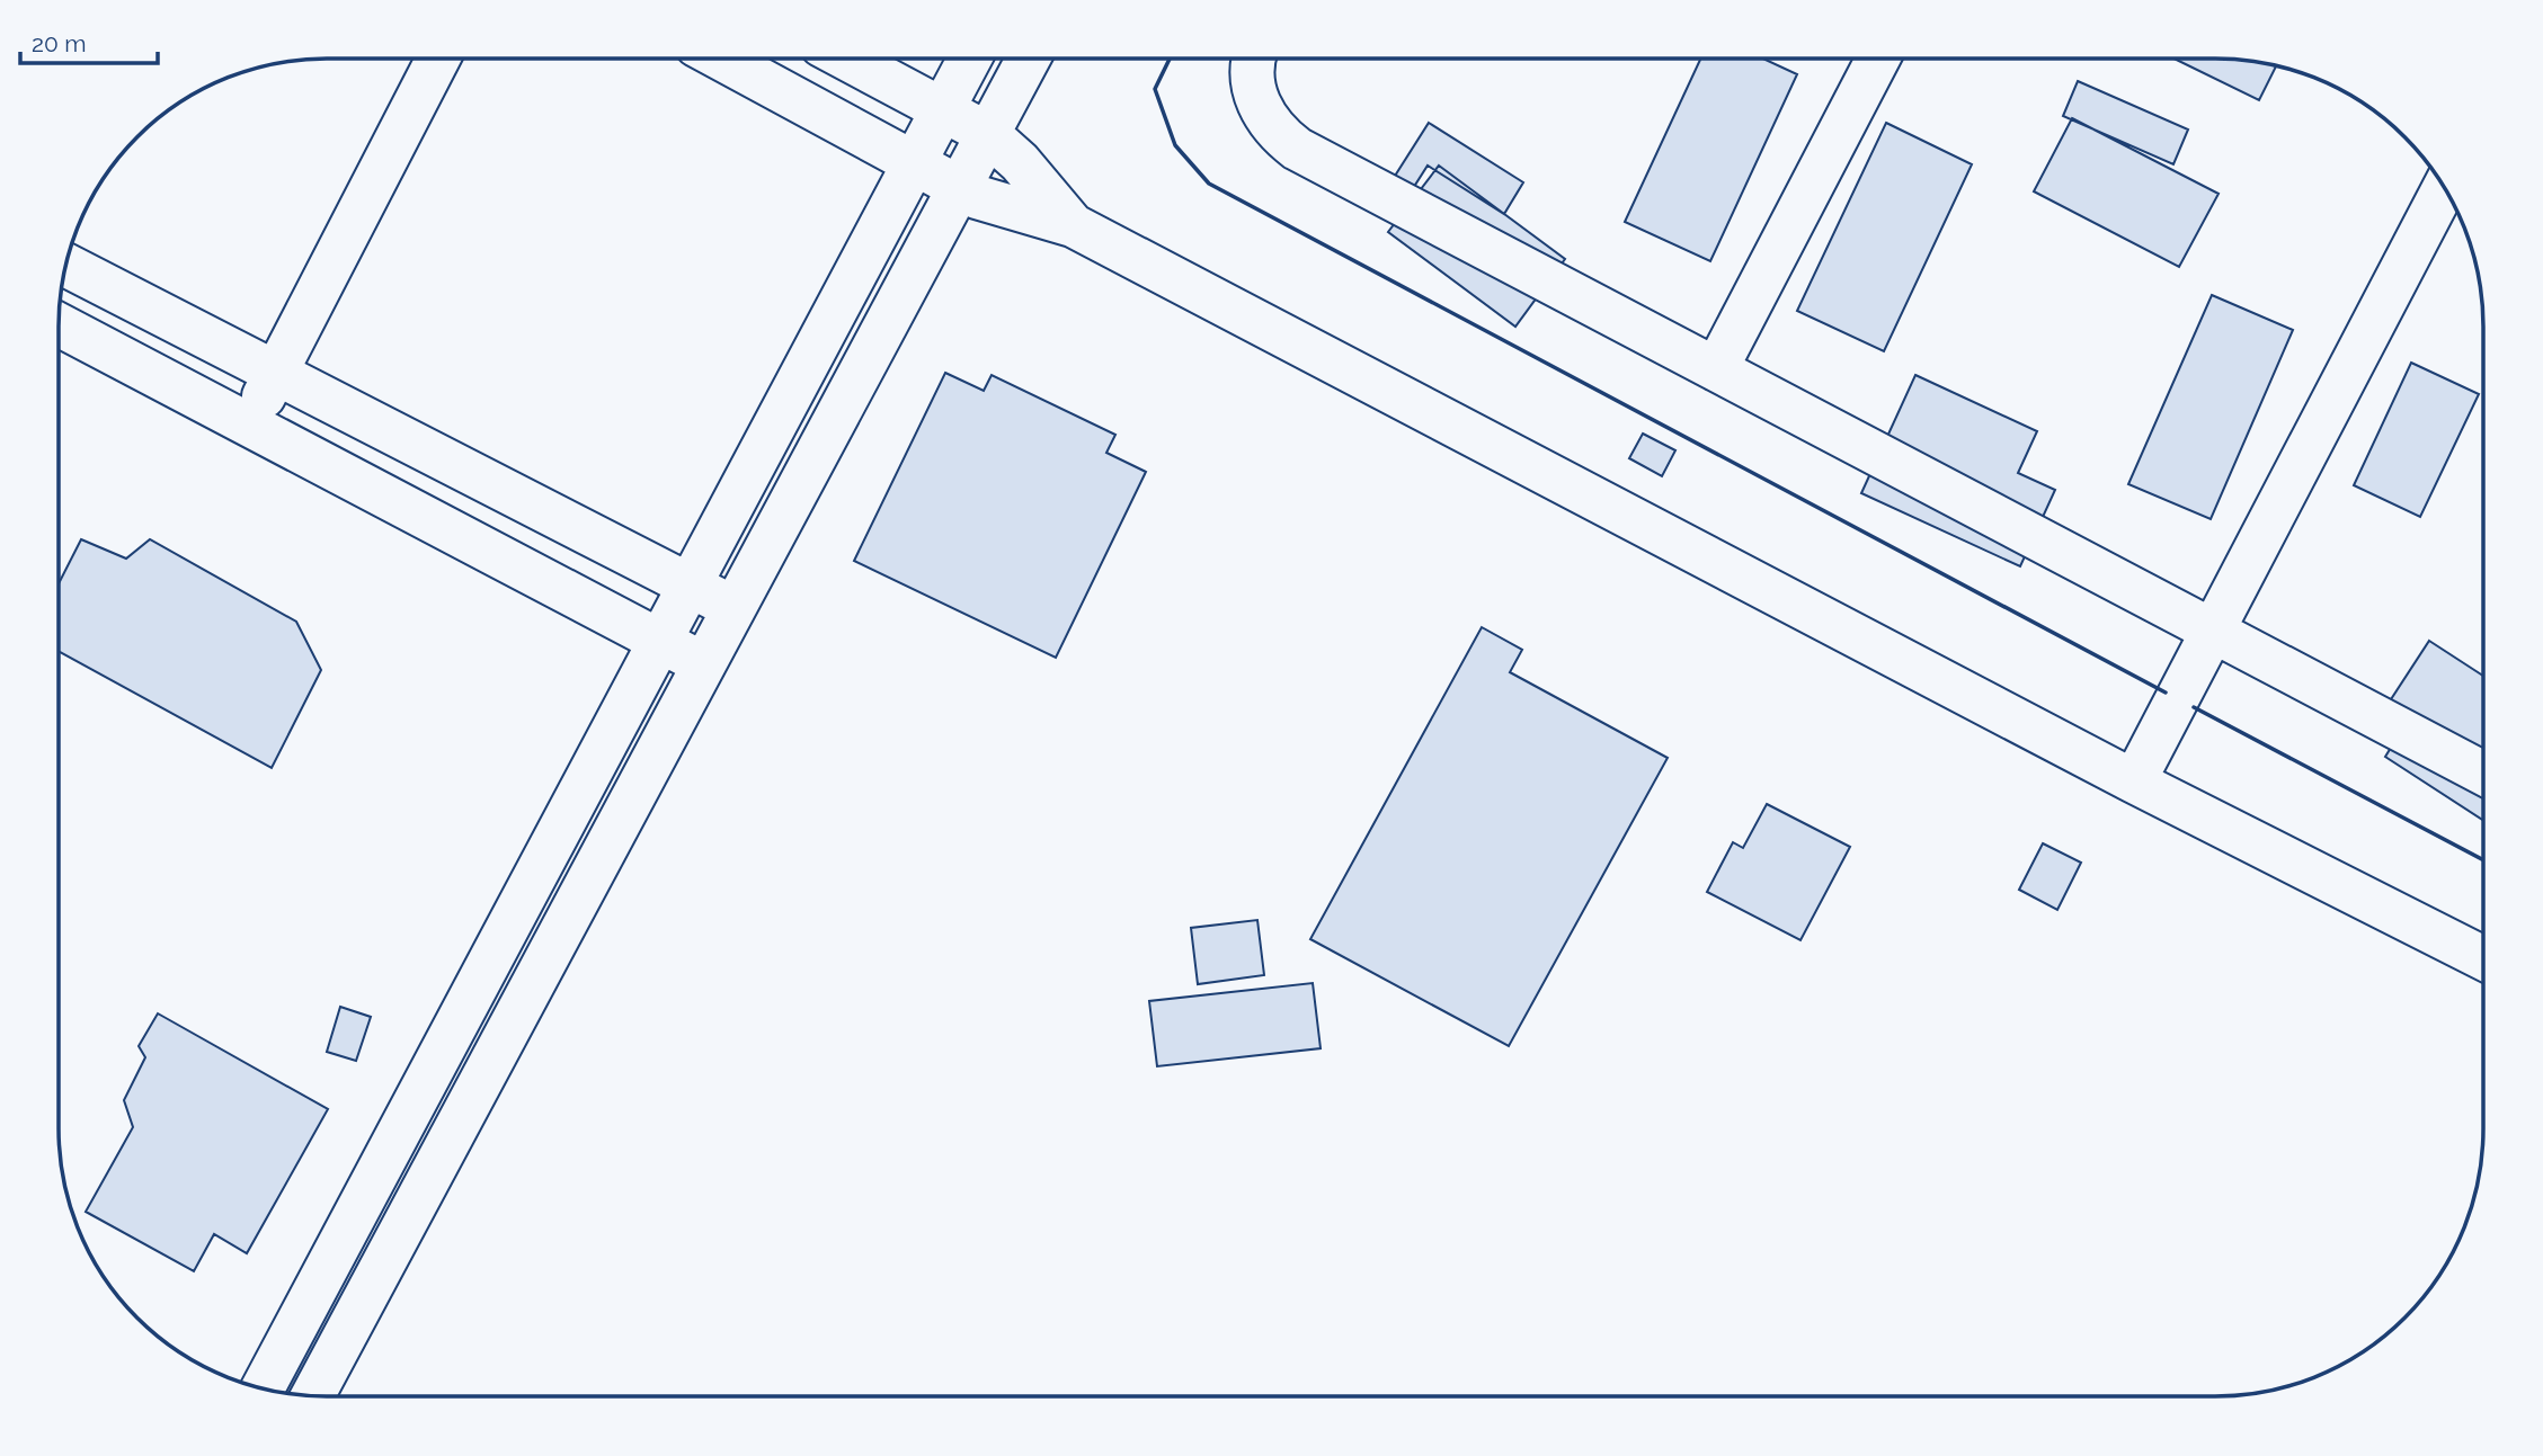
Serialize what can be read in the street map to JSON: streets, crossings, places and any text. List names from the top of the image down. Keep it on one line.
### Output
{"scale_bar":"20 m"}
